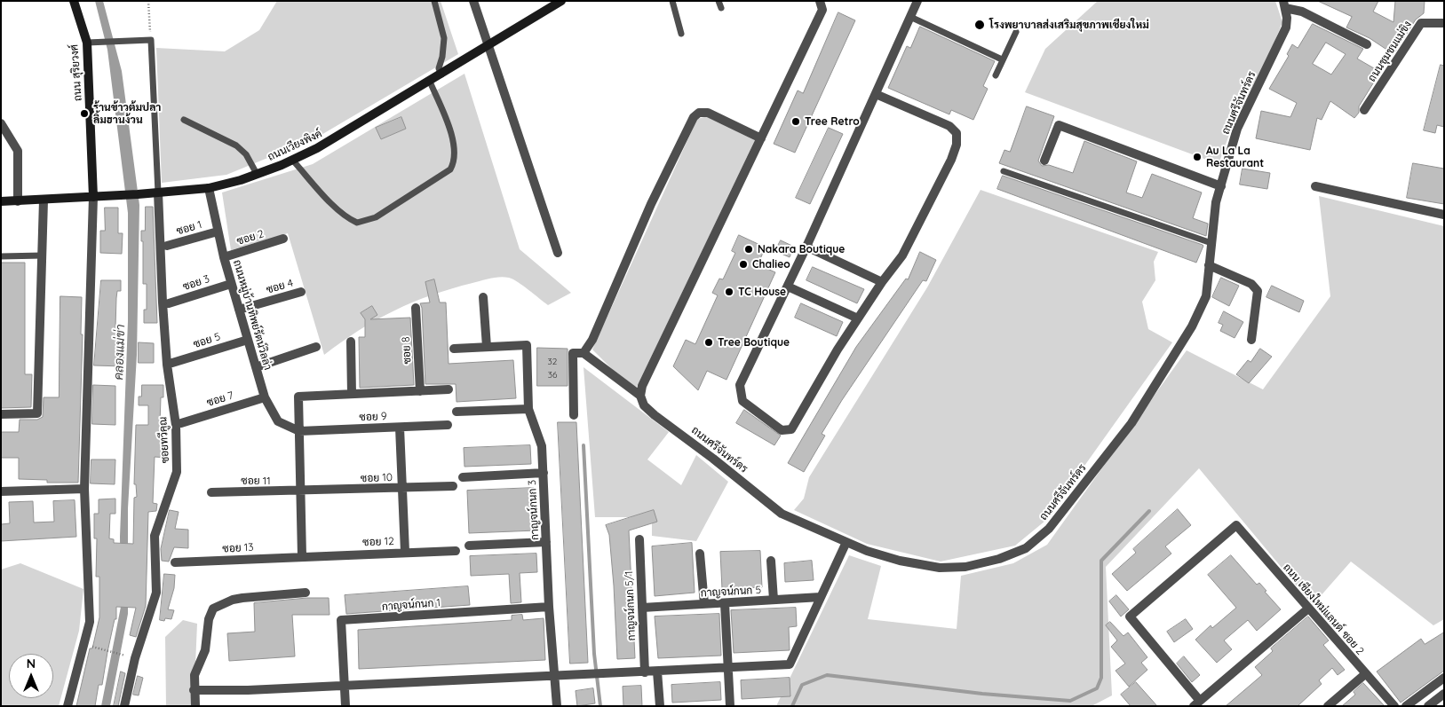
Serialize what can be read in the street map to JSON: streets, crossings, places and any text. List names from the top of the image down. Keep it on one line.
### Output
{"streets":{"street":["ถนนชุมชนแม่ขิง","ถนน สุริยวงศ์","ถนนศรีจันทร์ดร","ถนนเวียงพิงค์","ซอย 1","ซอย 2","ซอย 3","ซอย 4","ถนนหมู่บ้านทิพย์รัตน์วิลล่า","ซอย 5","ซอย 8","ซอย 7","ซอย 9","ซอยทวีคูณ","ซอย 10","ซอย 11","กาญจน์กนก 3","ซอย 12","ซอย 13","กาญจน์กนก 5","กาญจน์กนก 1","กาญจน์กนก 5/1","ถนน เชียงใหม่แลนด์ ซอย 2"]},"crossings":[["ถนน สุริยวงศ์","ถนนเวียงพิงค์"],["ถนนเวียงพิงค์","ถนนหมู่บ้านทิพย์รัตน์วิลล่า"],["ถนนเวียงพิงค์","ซอยทวีคูณ"],["ซอย 1","ถนนหมู่บ้านทิพย์รัตน์วิลล่า"],["ซอย 2","ถนนหมู่บ้านทิพย์รัตน์วิลล่า"],["ซอย 3","ถนนหมู่บ้านทิพย์รัตน์วิลล่า"],["ซอย 4","ถนนหมู่บ้านทิพย์รัตน์วิลล่า"],["ถนนหมู่บ้านทิพย์รัตน์วิลล่า","ซอย 5"],["ถนนหมู่บ้านทิพย์รัตน์วิลล่า","ซอย 7"],["ถนนหมู่บ้านทิพย์รัตน์วิลล่า","ซอย 9"],["ซอย 10","ซอย 11"],["กาญจน์กนก 3","กาญจน์กนก 1"],["ซอย 12","ซอย 13"],["กาญจน์กนก 5","กาญจน์กนก 5/1"]],"water":["คลองแม่ข่า"],"places":["โรงพยาบาลส่งเสริมสุขภาพเชียงใหม่","ร้านข้าวต้มปลา ลิ้มฮานง้วน","Tree Retro","Au La La Restaurant","Nakara Boutique","Chalieo","TC House","Tree Boutique"],"house_numbers":["32","36"],"north":"top"}
